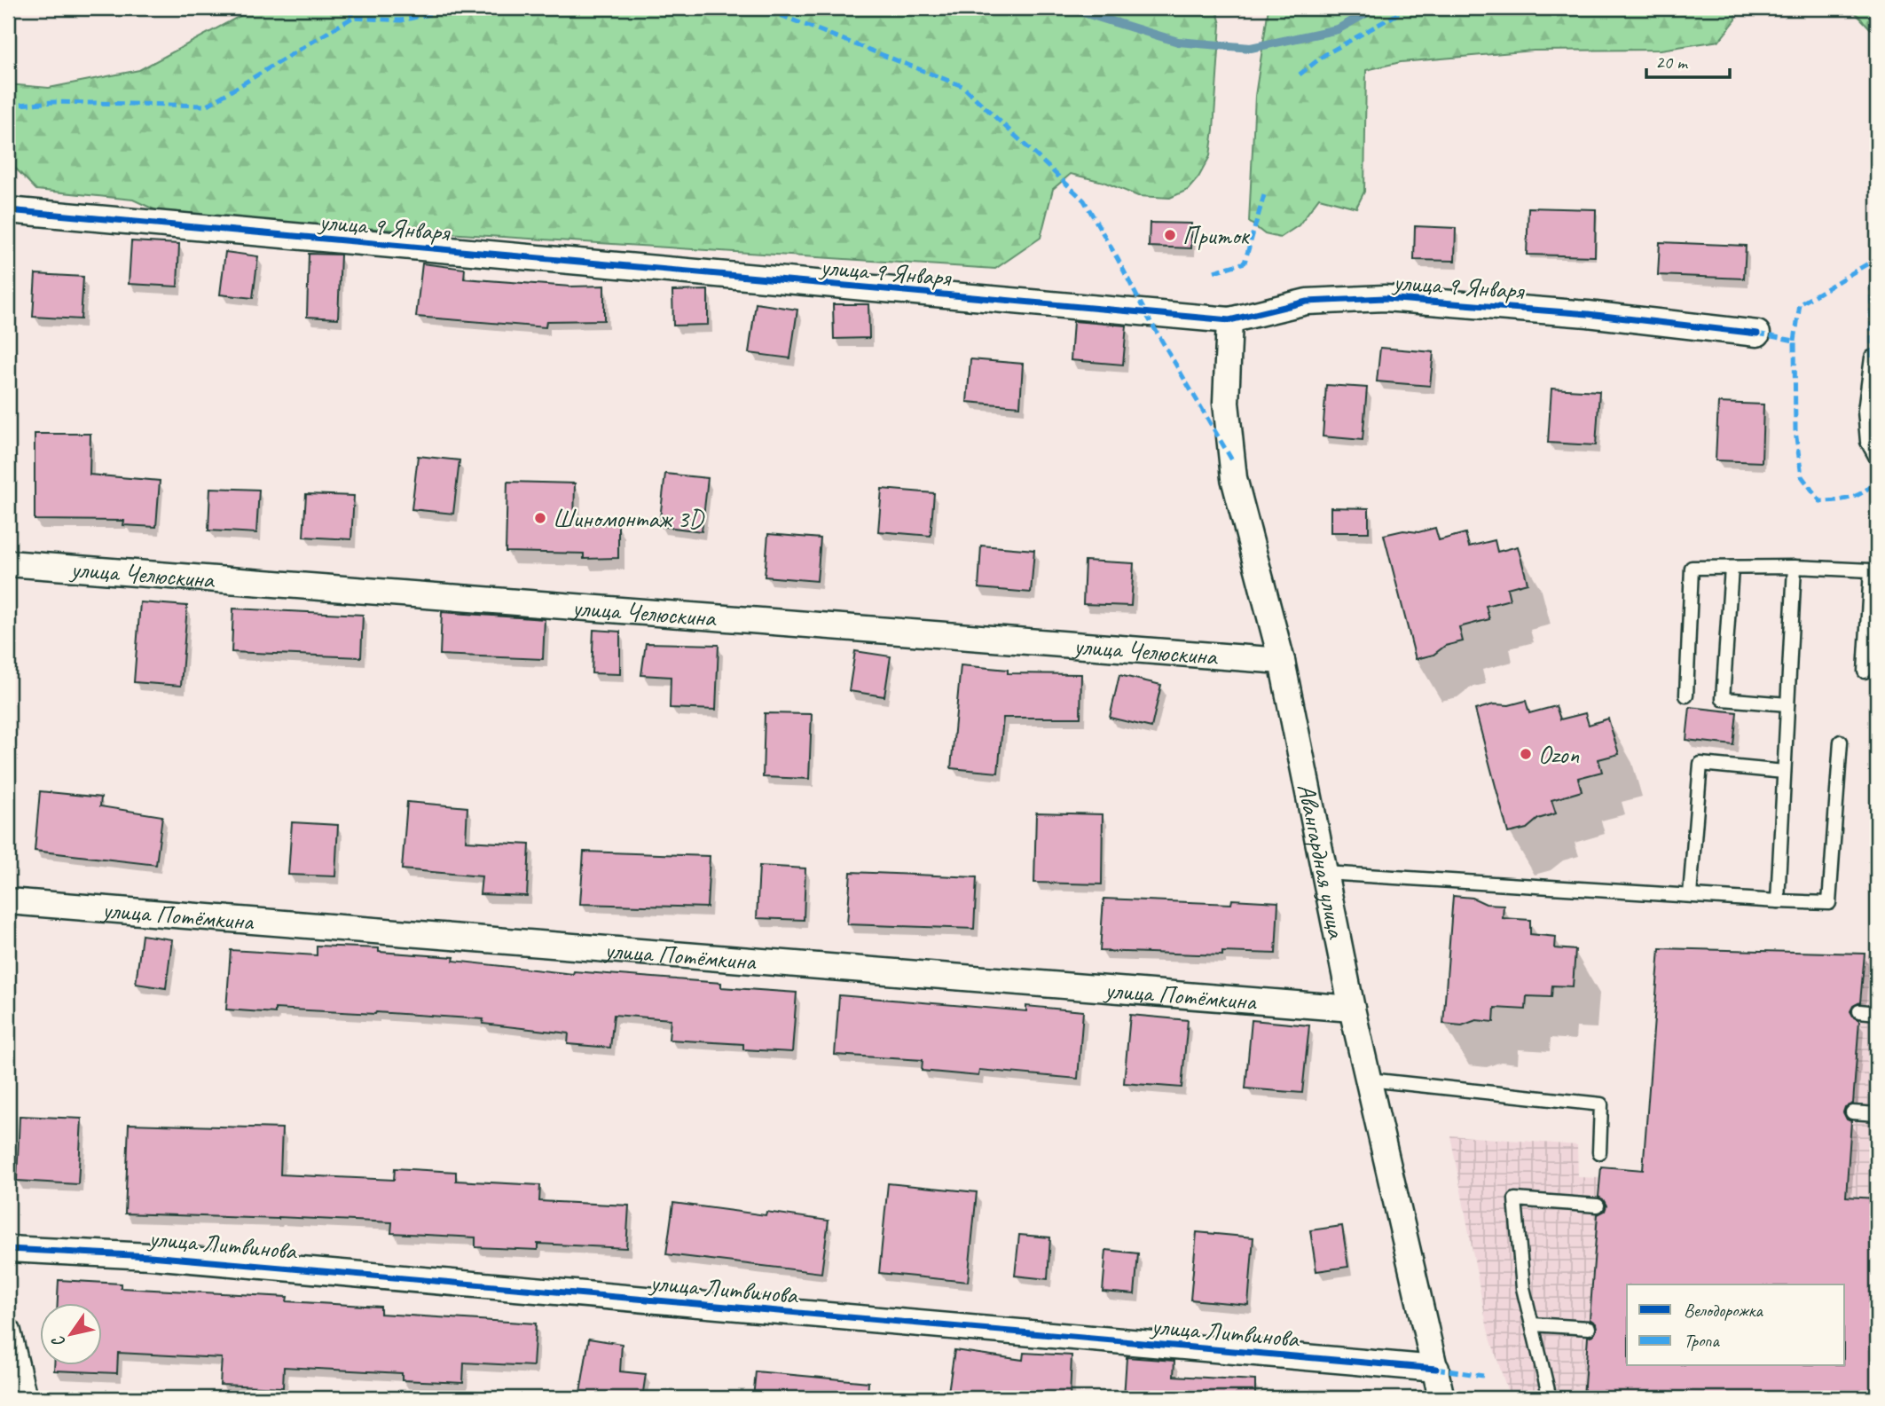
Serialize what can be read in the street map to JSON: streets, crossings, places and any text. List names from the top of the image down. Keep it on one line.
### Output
{"streets":{"street":["улица 9 Января","улица Челюскина","Авангардная улица","улица Потёмкина","улица Литвинова"]},"crossings":[["улица 9 Января","Авангардная улица"],["улица Челюскина","Авангардная улица"],["Авангардная улица","улица Потёмкина"],["Авангардная улица","улица Литвинова"]],"places":["Приток","Шиномонтаж 3D","Ozon"],"legend":["Велодорожка","Тропа"],"scale_bar":"20 m","north":"bottom left"}
